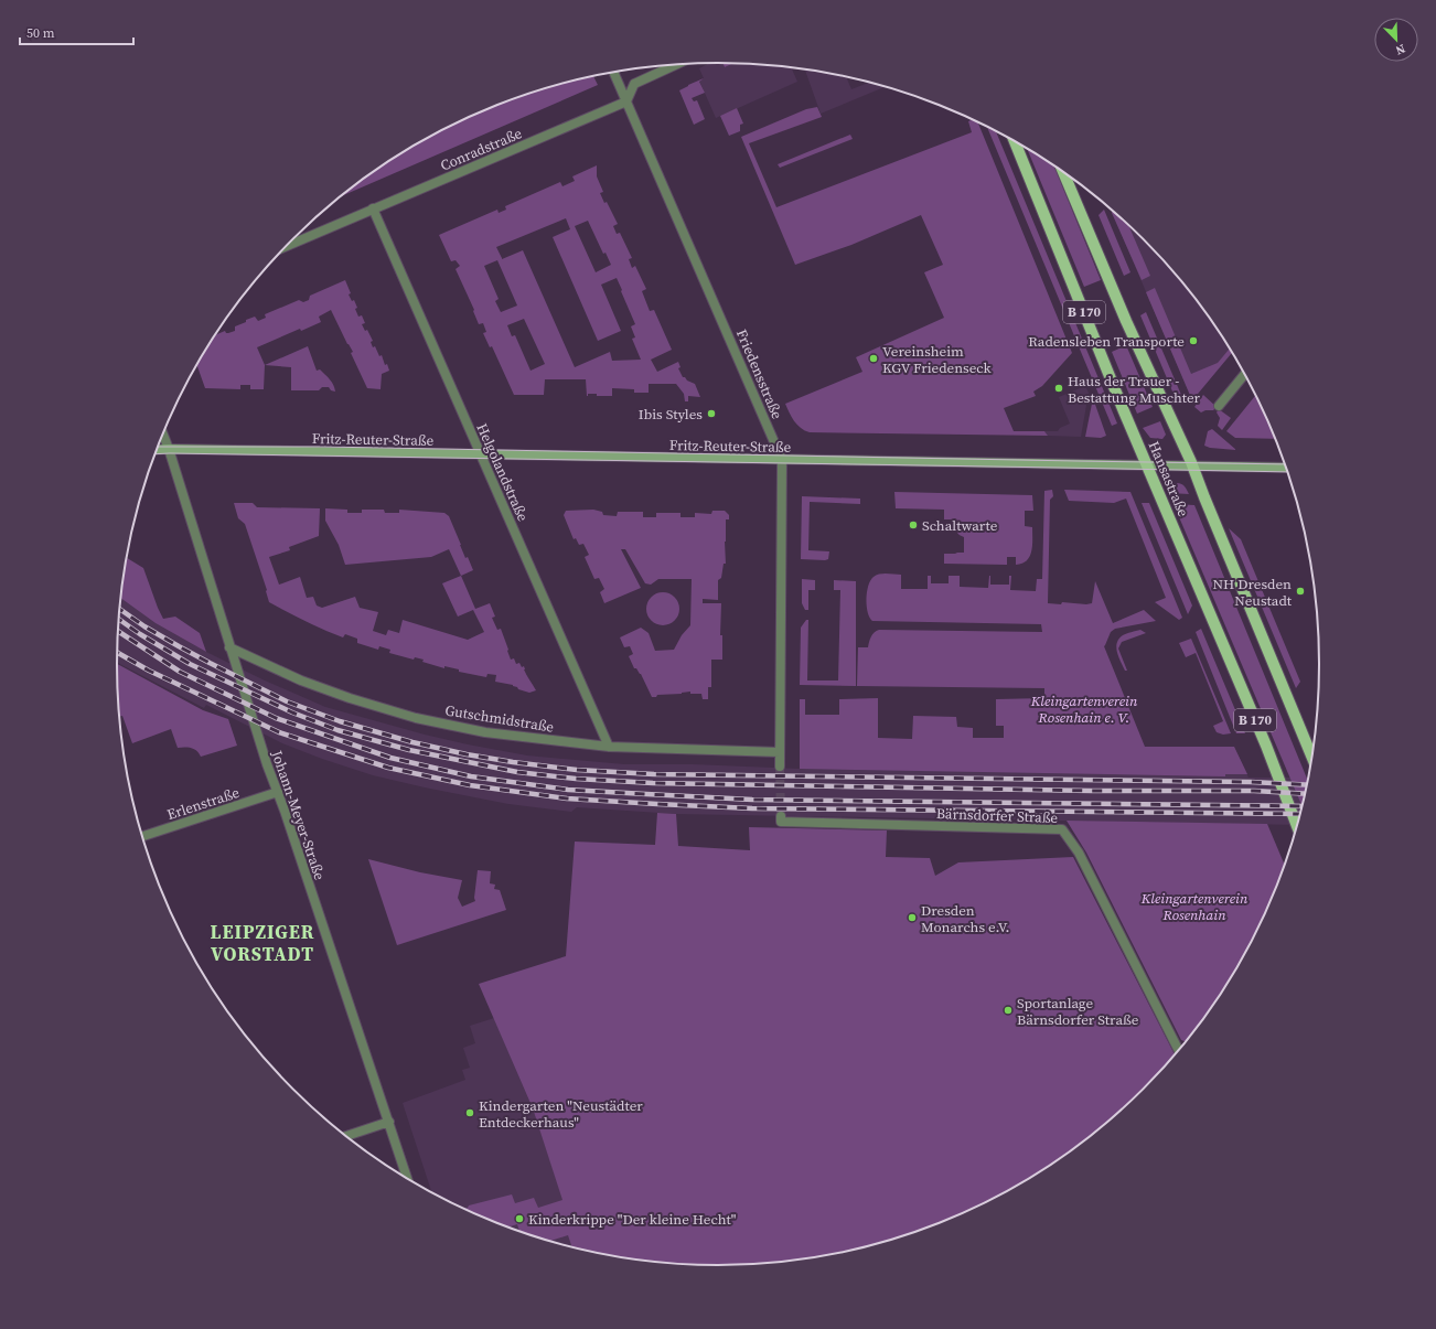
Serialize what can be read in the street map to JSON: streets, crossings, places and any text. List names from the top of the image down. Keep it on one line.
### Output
{"streets":{"main road":["B 170","Fritz-Reuter-Straße","Hansastraße"],"street":["Conradstraße","Friedensstraße","Helgolandstraße","Gutschmidstraße","Erlenstraße","Johann-Meyer-Straße","Bärnsdorfer Straße"]},"crossings":[["Conradstraße","Friedensstraße"],["Conradstraße","Helgolandstraße"],["Friedensstraße","Fritz-Reuter-Straße"],["Friedensstraße","Gutschmidstraße"],["Fritz-Reuter-Straße","Helgolandstraße"],["Fritz-Reuter-Straße","Hansastraße"],["Fritz-Reuter-Straße","Johann-Meyer-Straße"],["Helgolandstraße","Gutschmidstraße"],["Gutschmidstraße","Johann-Meyer-Straße"],["Erlenstraße","Johann-Meyer-Straße"]],"districts":["LEIPZIGER VORSTADT"],"parks":["Kleingartenverein Rosenhain e. V.","Kleingartenverein Rosenhain"],"places":["Radensleben Transporte","Vereinsheim KGV Friedenseck","Haus der Trauer - Bestattung Muschter","Ibis Styles","Schaltwarte","NH Dresden Neustadt","Dresden Monarchs e.V.","Sportanlage Bärnsdorfer Straße","Kindergarten \"Neustädter Entdeckerhaus\"","Kinderkrippe \"Der kleine Hecht\""],"scale_bar":"50 m","north":"bottom right"}
